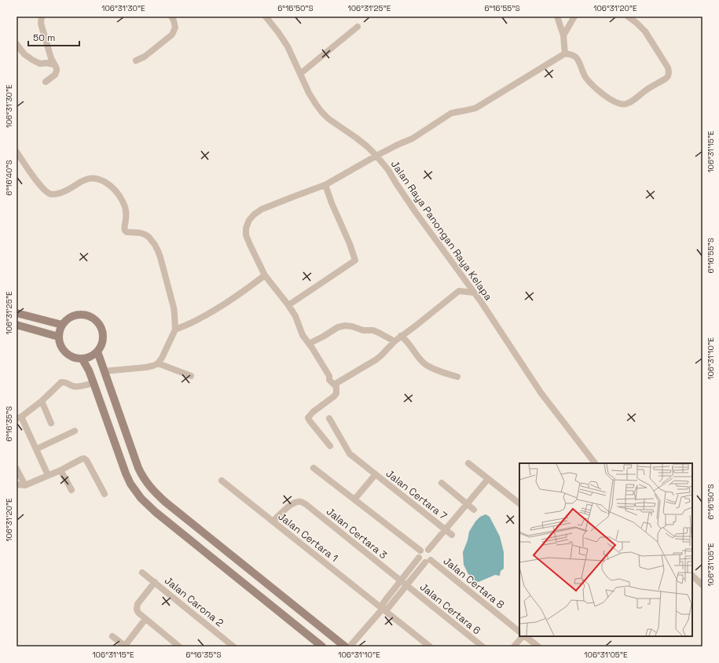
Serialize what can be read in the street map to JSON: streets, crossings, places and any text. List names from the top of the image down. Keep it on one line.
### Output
{"streets":{"street":["Jalan Raya Panongan Raya Kelapa","Jalan Certara 7","Jalan Certara 3","Jalan Certara 1","Jalan Certara 8","Jalan Carona 2","Jalan Certara 6"]},"crossings":[["Jalan Certara 3","Jalan Certara 1"],["Jalan Certara 3","Jalan Certara 6"]],"scale_bar":"50 m","coordinates":["106°31'30\"E","6°16'50\"S","106°31'25\"E","6°16'55\"S","106°31'20\"E","106°31'15\"E","6°16'40\"S","106°31'10\"E","6°16'35\"S","106°31'05\"E"]}
